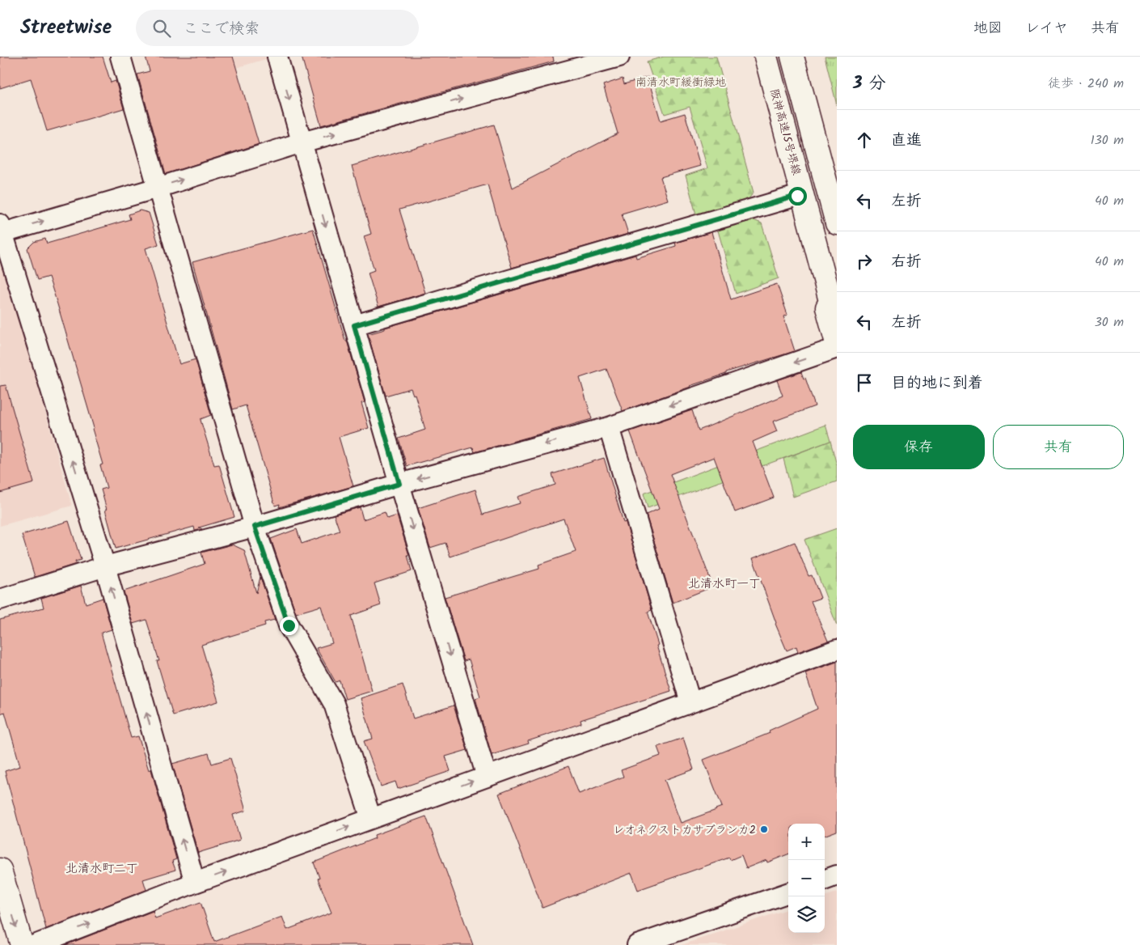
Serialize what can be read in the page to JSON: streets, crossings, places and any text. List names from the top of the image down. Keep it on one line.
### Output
{"streets":{"main road":["阪神高速15号堺線"]},"districts":["北清水町一丁","北清水町二丁"],"parks":["南清水町緩衝緑地"],"places":["レオネクストカサブランカ2"],"page":{"header":"Streetwise","search":"ここで検索","nav":["地図","レイヤ","共有"],"heading":["3 分","徒歩 · 240 m"],"list":[["直進","130 m"],["左折","40 m"],["右折","40 m"],["左折","30 m"],"目的地に到着"],"buttons":["保存","共有"],"map_buttons":["+","−"]}}
